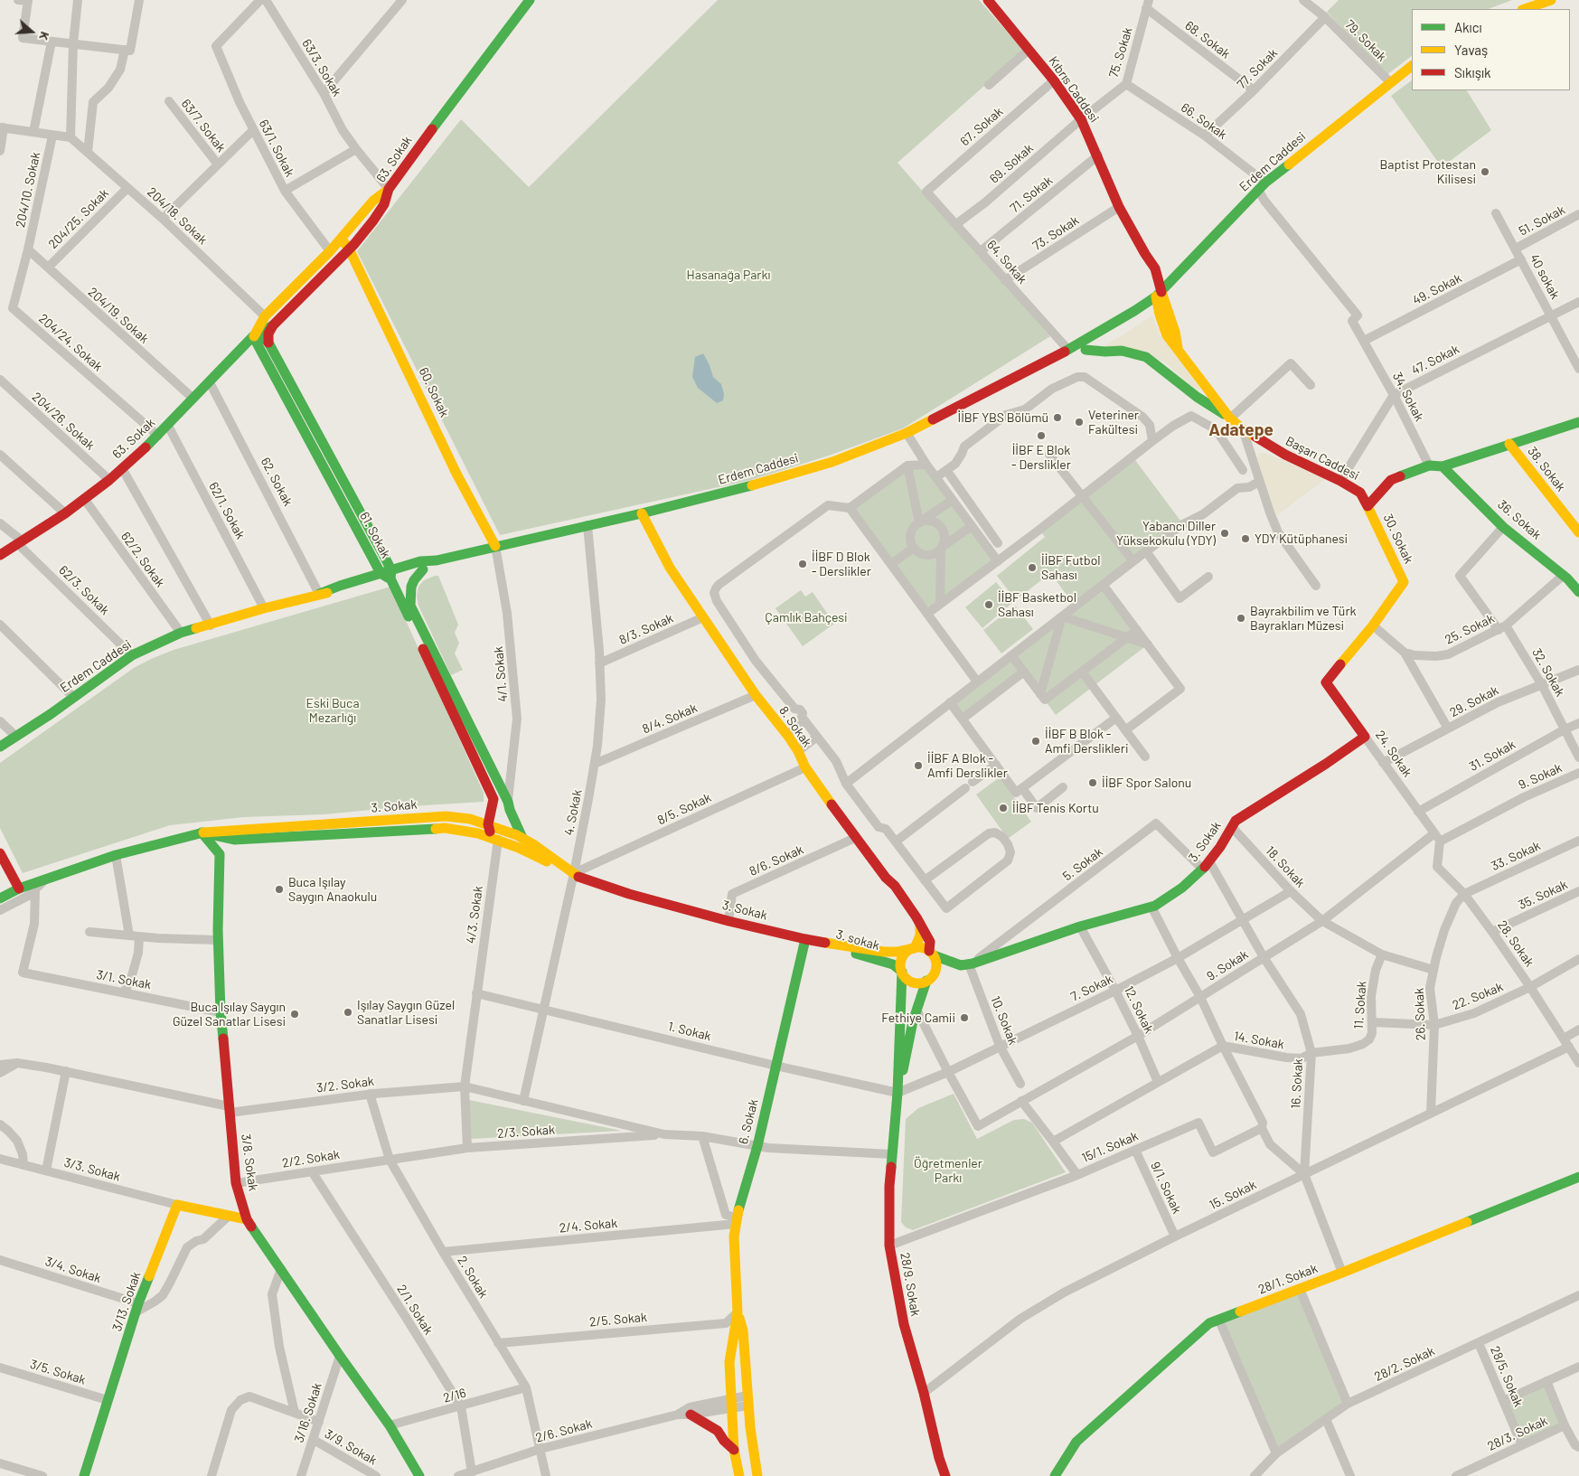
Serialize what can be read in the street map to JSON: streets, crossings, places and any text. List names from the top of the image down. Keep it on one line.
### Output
{"streets":{"main road":["Kıbrıs Caddesi","63. Sokak","Erdem Caddesi","60. Sokak","Başarı Caddesi","38. Sokak","36. Sokak","61. Sokak","30. Sokak","8. Sokak","24. Sokak","3. Sokak","3. sokak","6. Sokak","3/8. Sokak","28/1. Sokak","28/9. Sokak","3/13. Sokak"],"street":["68. Sokak","79. Sokak","75. Sokak","63/3. Sokak","77. Sokak","66. Sokak","63/7. Sokak","67. Sokak","63/1. Sokak","69. Sokak","204/10. Sokak","71. Sokak","204/18. Sokak","204/25. Sokak","51. Sokak","73. Sokak","64. Sokak","40 sokak","49. Sokak","204/19. Sokak","204/24. Sokak","47. Sokak","34. Sokak","204/26. Sokak","62. Sokak","62/1. Sokak","62/2. Sokak","62/3. Sokak","8/3. Sokak","25. Sokak","32. Sokak","4/1. Sokak","29. Sokak","8/4. Sokak","31. Sokak","9. Sokak","8/5. Sokak","4. Sokak","33. Sokak","8/6. Sokak","5. Sokak","18. Sokak","35. Sokak","4/3. Sokak","28. Sokak","3/1. Sokak","7. Sokak","22. Sokak","11. Sokak","12. Sokak","26. Sokak","10. Sokak","1. Sokak","14. Sokak","16. Sokak","3/2. Sokak","2/3. Sokak","15/1. Sokak","2/2. Sokak","3/3. Sokak","9/1. Sokak","15. Sokak","2/4. Sokak","3/4. Sokak","2. Sokak","2/1. Sokak","2/5. Sokak","28/2. Sokak","3/5. Sokak","28/5. Sokak","2/16","3/16. Sokak","2/6. Sokak","28/3. Sokak","3/9. Sokak"]},"crossings":[["68. Sokak","75. Sokak"],["68. Sokak","77. Sokak"],["79. Sokak","77. Sokak"],["79. Sokak","Erdem Caddesi"],["75. Sokak","Kıbrıs Caddesi"],["75. Sokak","66. Sokak"],["75. Sokak","69. Sokak"],["63/3. Sokak","63. Sokak"],["77. Sokak","66. Sokak"],["Kıbrıs Caddesi","67. Sokak"],["Kıbrıs Caddesi","Erdem Caddesi"],["Kıbrıs Caddesi","69. Sokak"],["Kıbrıs Caddesi","71. Sokak"],["Kıbrıs Caddesi","73. Sokak"],["Kıbrıs Caddesi","Başarı Caddesi"],["66. Sokak","Erdem Caddesi"],["66. Sokak","34. Sokak"],["63/7. Sokak","63/1. Sokak"],["63/7. Sokak","204/18. Sokak"],["67. Sokak","64. Sokak"],["63. Sokak","204/19. Sokak"],["63. Sokak","204/24. Sokak"],["63. Sokak","60. Sokak"],["63. Sokak","204/26. Sokak"],["63. Sokak","62. Sokak"],["63. Sokak","62/1. Sokak"],["63. Sokak","61. Sokak"],["63. Sokak","62/2. Sokak"],["63. Sokak","62/3. Sokak"],["Erdem Caddesi","64. Sokak"],["Erdem Caddesi","60. Sokak"],["Erdem Caddesi","Başarı Caddesi"],["Erdem Caddesi","62. Sokak"],["Erdem Caddesi","62/1. Sokak"],["Erdem Caddesi","61. Sokak"],["Erdem Caddesi","62/2. Sokak"],["Erdem Caddesi","62/3. Sokak"],["Erdem Caddesi","4/1. Sokak"],["Erdem Caddesi","8. Sokak"],["Erdem Caddesi","4. Sokak"],["69. Sokak","64. Sokak"],["204/10. Sokak","204/19. Sokak"],["204/10. Sokak","204/24. Sokak"],["71. Sokak","64. Sokak"],["204/18. Sokak","204/25. Sokak"],["204/25. Sokak","204/19. Sokak"],["51. Sokak","40 sokak"],["73. Sokak","64. Sokak"],["40 sokak","49. Sokak"],["40 sokak","47. Sokak"],["49. Sokak","34. Sokak"],["204/19. Sokak","204/24. Sokak"],["47. Sokak","34. Sokak"],["60. Sokak","4/1. Sokak"],["Başarı Caddesi","30. Sokak"],["36. Sokak","25. Sokak"],["36. Sokak","32. Sokak"],["30. Sokak","24. Sokak"],["8/3. Sokak","8. Sokak"],["8/3. Sokak","4. Sokak"],["25. Sokak","32. Sokak"],["32. Sokak","29. Sokak"],["32. Sokak","31. Sokak"],["29. Sokak","24. Sokak"],["8/4. Sokak","8. Sokak"],["8/4. Sokak","4. Sokak"],["8. Sokak","3. Sokak"],["8. Sokak","8/5. Sokak"],["8. Sokak","8/6. Sokak"],["8. Sokak","3. sokak"],["8. Sokak","28/9. Sokak"],["24. Sokak","31. Sokak"],["24. Sokak","9. Sokak"],["24. Sokak","3. Sokak"],["24. Sokak","28. Sokak"],["9. Sokak","18. Sokak"],["9. Sokak","28. Sokak"],["9. Sokak","7. Sokak"],["9. Sokak","12. Sokak"],["9. Sokak","14. Sokak"],["9. Sokak","16. Sokak"],["9. Sokak","28/9. Sokak"],["3. Sokak","8/5. Sokak"],["3. Sokak","4. Sokak"],["3. Sokak","8/6. Sokak"],["3. Sokak","5. Sokak"],["3. Sokak","18. Sokak"],["3. Sokak","4/3. Sokak"],["3. Sokak","3. sokak"],["3. Sokak","12. Sokak"],["3. Sokak","10. Sokak"],["3. Sokak","14. Sokak"],["3. Sokak","16. Sokak"],["3. Sokak","6. Sokak"],["3. Sokak","3/8. Sokak"],["3. Sokak","28/9. Sokak"],["8/5. Sokak","4. Sokak"],["4. Sokak","1. Sokak"],["4. Sokak","2/3. Sokak"],["33. Sokak","28. Sokak"],["33. Sokak","26. Sokak"],["5. Sokak","10. Sokak"],["5. Sokak","16. Sokak"],["18. Sokak","7. Sokak"],["35. Sokak","28. Sokak"],["4/3. Sokak","1. Sokak"],["4/3. Sokak","3/2. Sokak"],["4/3. Sokak","2/3. Sokak"],["3. sokak","6. Sokak"],["3. sokak","28/9. Sokak"],["28. Sokak","22. Sokak"],["28. Sokak","26. Sokak"],["28. Sokak","15. Sokak"],["3/1. Sokak","3/8. Sokak"],["7. Sokak","12. Sokak"],["7. Sokak","10. Sokak"],["7. Sokak","1. Sokak"],["7. Sokak","14. Sokak"],["7. Sokak","16. Sokak"],["7. Sokak","28/9. Sokak"],["22. Sokak","11. Sokak"],["22. Sokak","26. Sokak"],["11. Sokak","14. Sokak"],["11. Sokak","16. Sokak"],["26. Sokak","15. Sokak"],["1. Sokak","6. Sokak"],["1. Sokak","28/9. Sokak"],["14. Sokak","16. Sokak"],["16. Sokak","15. Sokak"],["16. Sokak","28/1. Sokak"],["3/2. Sokak","2/3. Sokak"],["3/2. Sokak","3/8. Sokak"],["3/2. Sokak","2. Sokak"],["6. Sokak","2/3. Sokak"],["6. Sokak","2/4. Sokak"],["6. Sokak","2/5. Sokak"],["6. Sokak","2/6. Sokak"],["2/3. Sokak","2/2. Sokak"],["2/3. Sokak","2. Sokak"],["2/3. Sokak","28/9. Sokak"],["15/1. Sokak","9/1. Sokak"],["15/1. Sokak","28/9. Sokak"],["2/2. Sokak","3/8. Sokak"],["2/2. Sokak","2. Sokak"],["2/2. Sokak","2/1. Sokak"],["3/8. Sokak","2/16"],["3/8. Sokak","3/16. Sokak"],["3/3. Sokak","3/13. Sokak"],["9/1. Sokak","15. Sokak"],["15. Sokak","28/9. Sokak"],["2/4. Sokak","2. Sokak"],["3/4. Sokak","3/13. Sokak"],["2. Sokak","2/5. Sokak"],["2. Sokak","2/16"],["2. Sokak","2/6. Sokak"],["3/13. Sokak","3/5. Sokak"],["2/1. Sokak","2/16"],["2/1. Sokak","2/6. Sokak"],["28/2. Sokak","28/5. Sokak"],["28/5. Sokak","28/3. Sokak"],["3/16. Sokak","3/9. Sokak"]],"districts":["Adatepe"],"parks":["Hasanağa Parkı","Çamlık Bahçesi","Eski Buca Mezarlığı","Öğretmenler Parkı"],"places":["Baptist Protestan Kilisesi","İİBF YBS Bölümü","Veteriner Fakültesi","İİBF E Blok - Derslikler","Yabancı Diller Yüksekokulu (YDY)","YDY Kütüphanesi","İİBF D Blok - Derslikler","İİBF Futbol Sahası","İİBF Basketbol Sahası","Bayrakbilim ve Türk Bayrakları Müzesi","İİBF B Blok - Amfi Derslikleri","İİBF A Blok - Amfi Derslikler","İİBF Spor Salonu","İİBF Tenis Kortu","Buca Işılay Saygın Anaokulu","Işılay Saygın Güzel Sanatlar Lisesi","Buca Işılay Saygın Güzel Sanatlar Lisesi","Fethiye Camii"],"legend":["Akıcı","Yavaş","Sıkışık"],"north":"right"}
